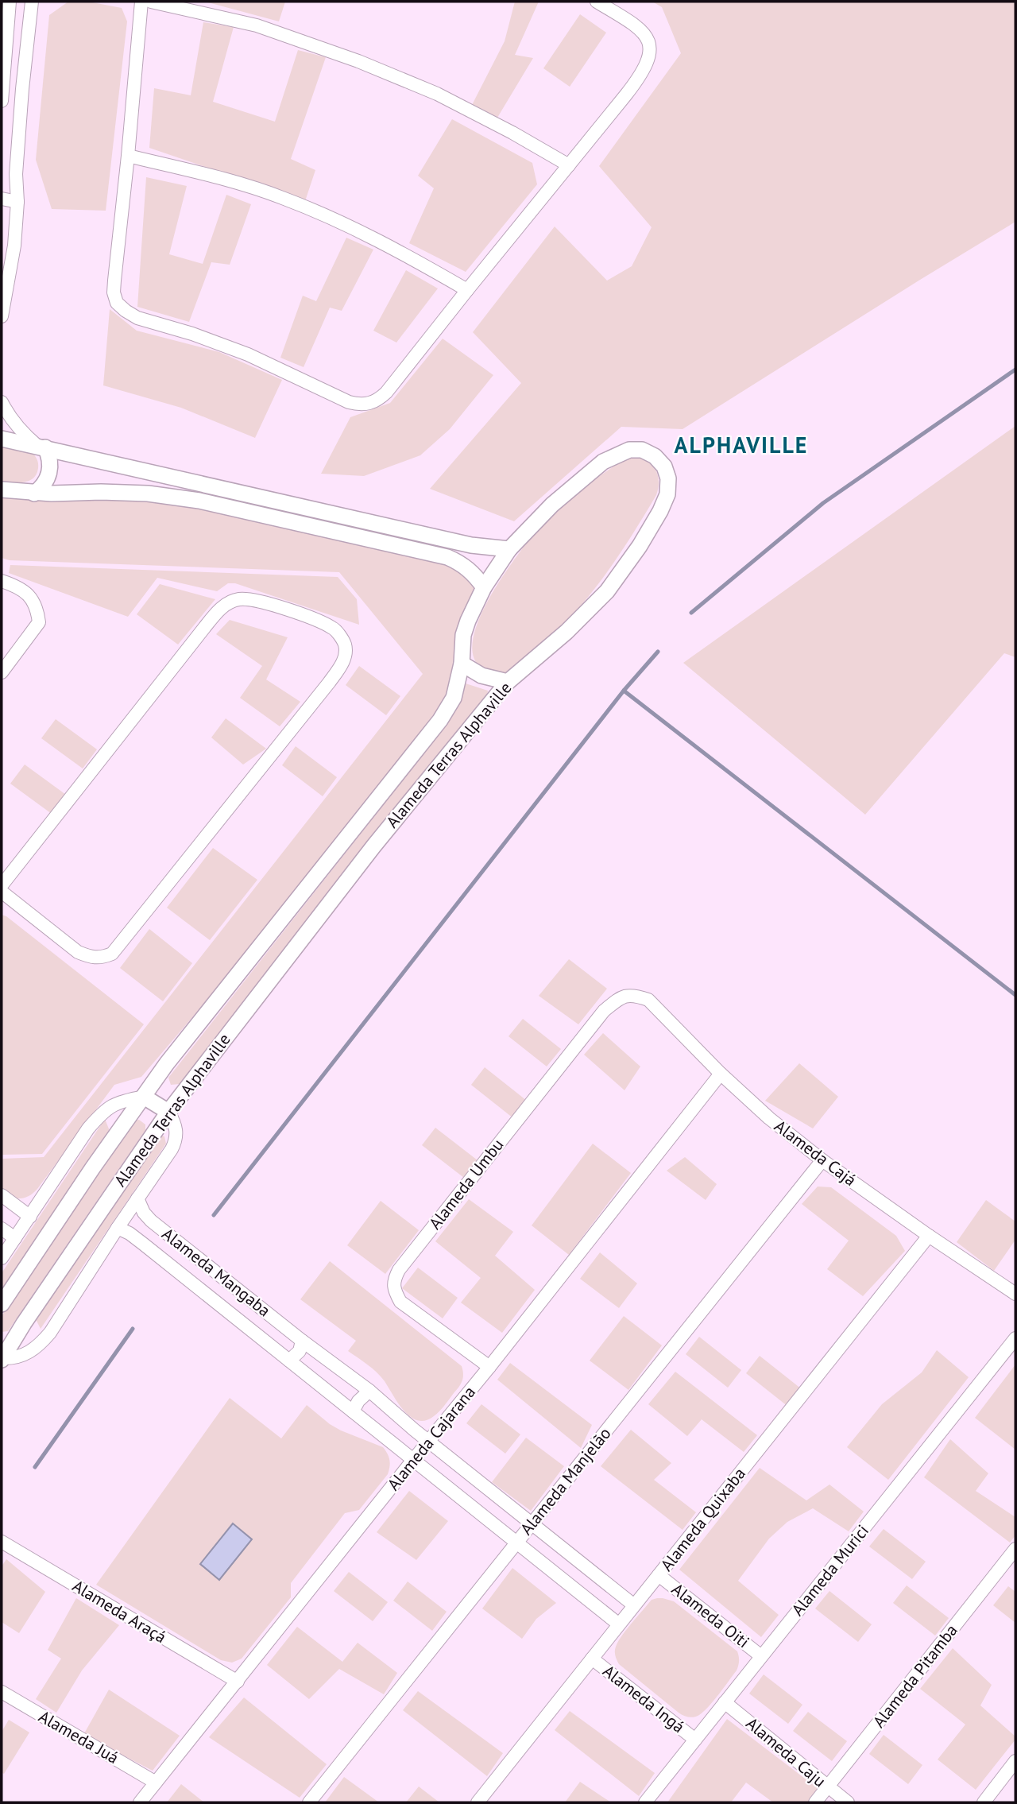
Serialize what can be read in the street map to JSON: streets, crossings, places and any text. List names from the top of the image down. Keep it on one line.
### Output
{"streets":{"street":["Alameda Terras Alphaville","Alameda Cajá","Alameda Umbu","Alameda Mangaba","Alameda Cajarana","Alameda Manjelão","Alameda Quixaba","Alameda Murici","Alameda Araçá","Alameda Oiti","Alameda Pitamba","Alameda Ingá","Alameda Juá","Alameda Caju"]},"crossings":[["Alameda Cajá","Alameda Umbu"],["Alameda Cajá","Alameda Cajarana"],["Alameda Cajá","Alameda Manjelão"],["Alameda Cajá","Alameda Quixaba"],["Alameda Umbu","Alameda Cajarana"],["Alameda Mangaba","Alameda Cajarana"],["Alameda Mangaba","Alameda Manjelão"],["Alameda Mangaba","Alameda Quixaba"],["Alameda Cajarana","Alameda Araçá"],["Alameda Cajarana","Alameda Juá"],["Alameda Quixaba","Alameda Oiti"],["Alameda Quixaba","Alameda Ingá"],["Alameda Murici","Alameda Oiti"],["Alameda Murici","Alameda Ingá"],["Alameda Murici","Alameda Caju"],["Alameda Pitamba","Alameda Caju"]],"districts":["ALPHAVILLE"]}
